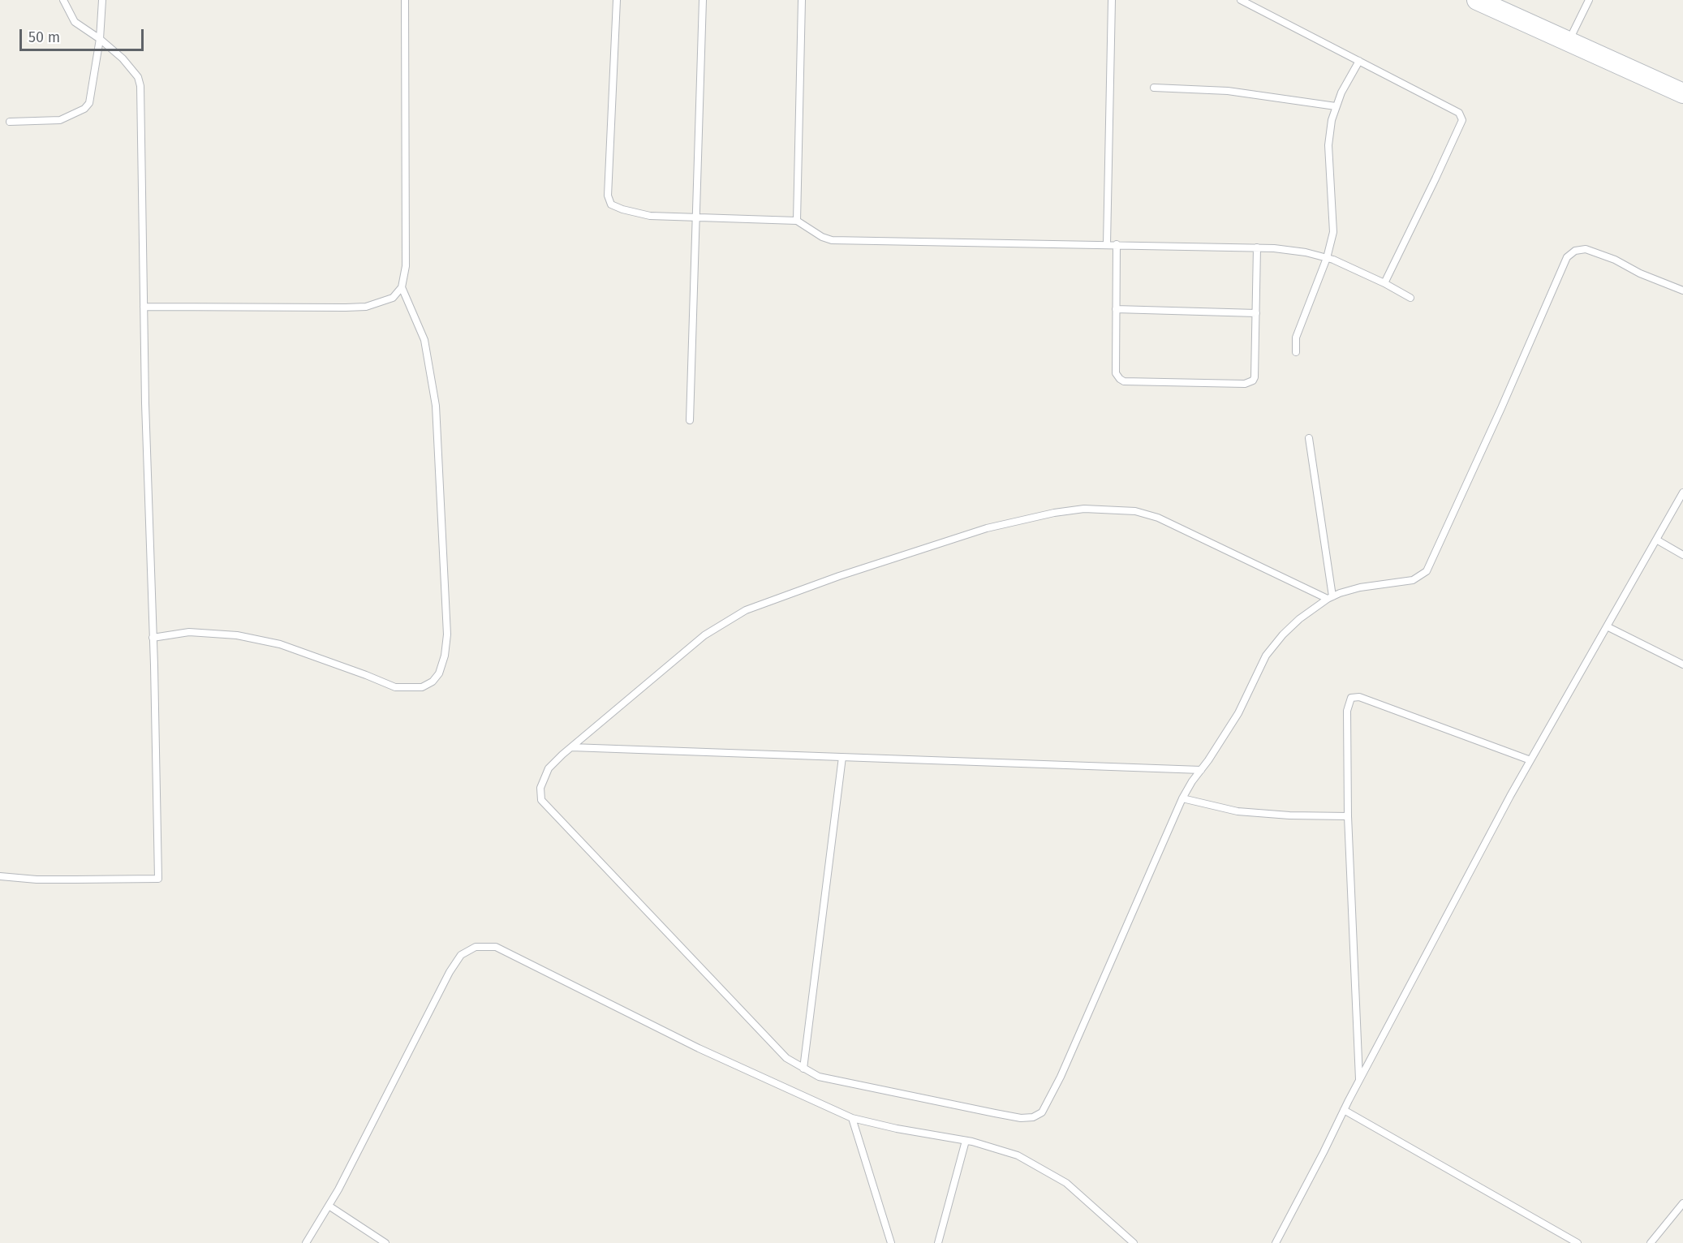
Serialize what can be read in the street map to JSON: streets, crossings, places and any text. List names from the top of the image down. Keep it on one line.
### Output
{"scale_bar":"50 m"}
